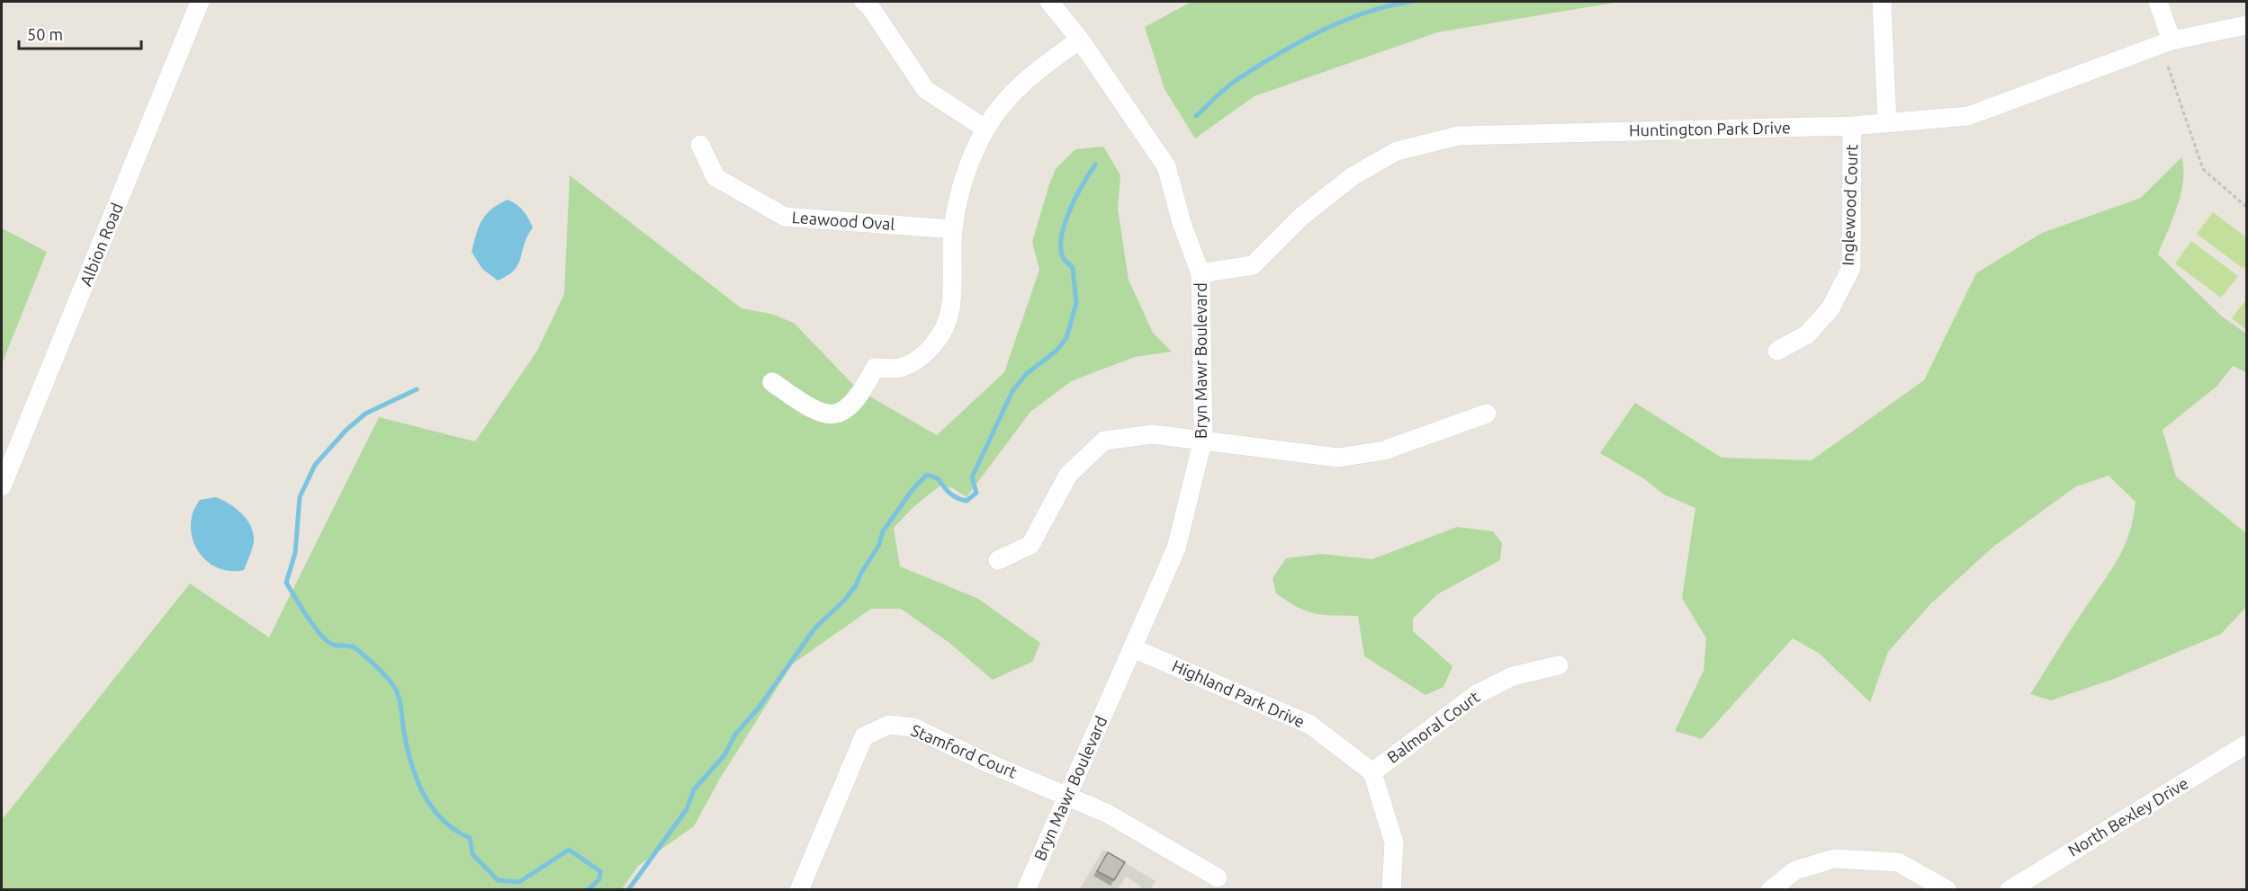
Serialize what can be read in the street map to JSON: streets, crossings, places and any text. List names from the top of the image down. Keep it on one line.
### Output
{"streets":{"street":["Huntington Park Drive","Inglewood Court","Leawood Oval","Albion Road","Bryn Mawr Boulevard","Highland Park Drive","Balmoral Court","Stamford Court","North Bexley Drive"]},"crossings":[["Huntington Park Drive","Inglewood Court"],["Huntington Park Drive","Bryn Mawr Boulevard"],["Bryn Mawr Boulevard","Highland Park Drive"],["Bryn Mawr Boulevard","Stamford Court"],["Highland Park Drive","Balmoral Court"]],"scale_bar":"50 m"}
